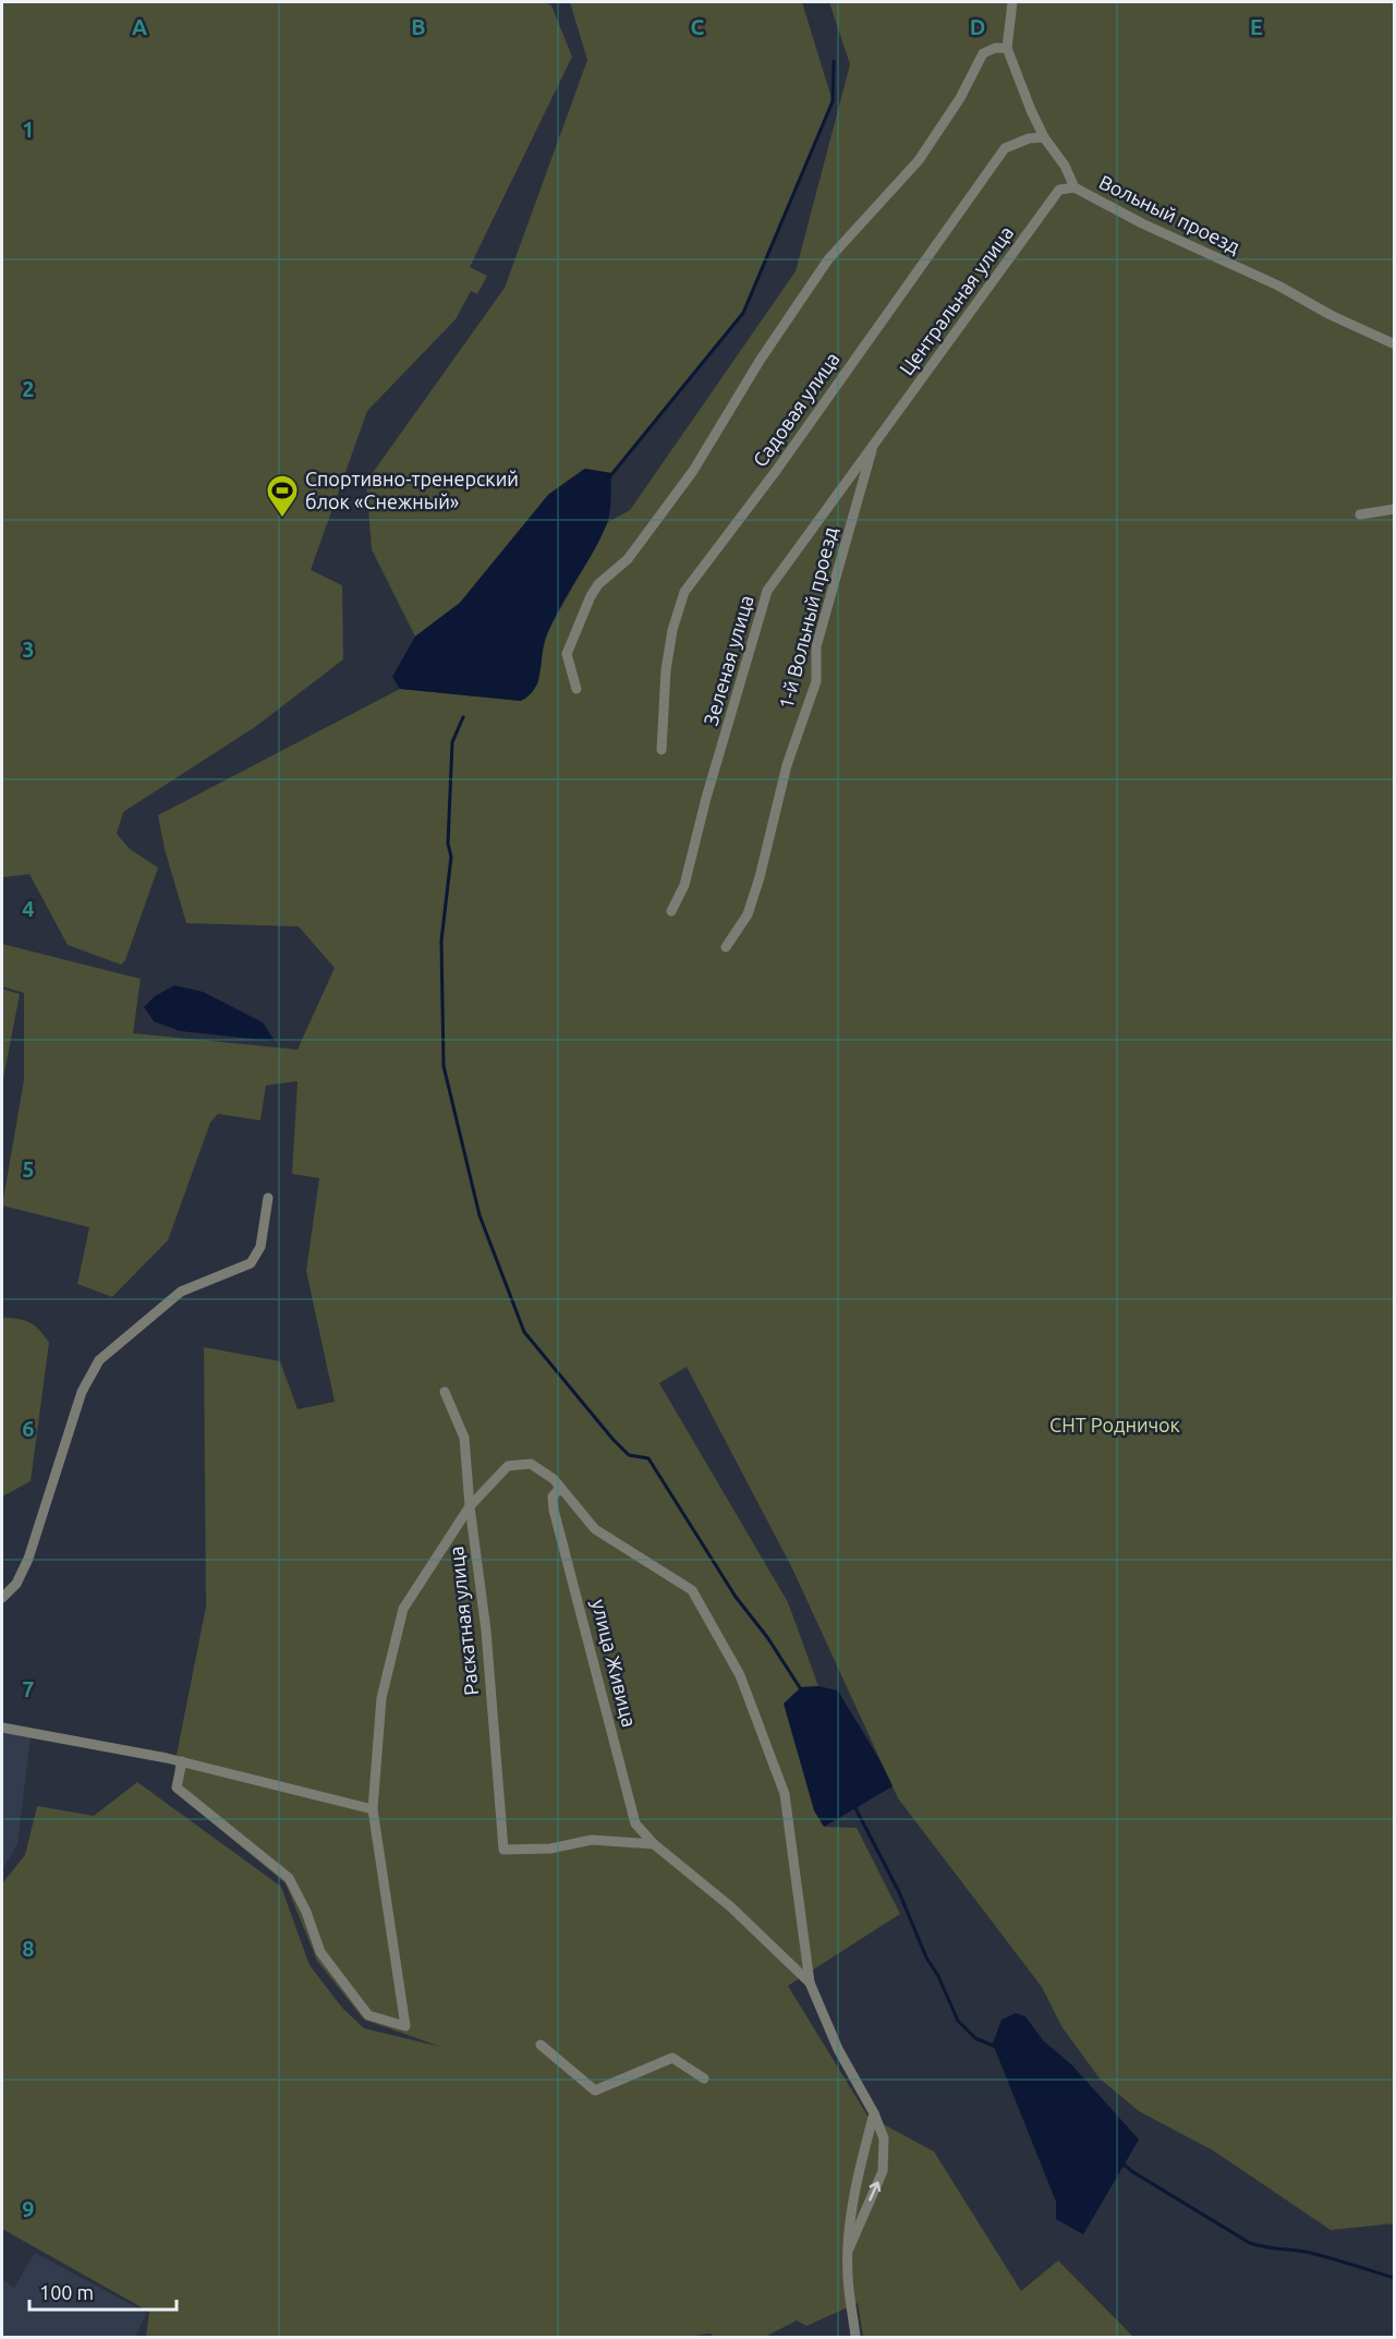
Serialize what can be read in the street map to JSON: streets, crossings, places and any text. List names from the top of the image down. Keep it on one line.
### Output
{"streets":{"street":["Вольный проезд","Центральная улица","Садовая улица","1-й Вольный проезд","Зеленая улица","Раскатная улица","улица Живица"]},"crossings":[["Вольный проезд","Центральная улица"],["Вольный проезд","Садовая улица"],["Центральная улица","1-й Вольный проезд"],["Центральная улица","Зеленая улица"],["1-й Вольный проезд","Зеленая улица"],["Раскатная улица","улица Живица"]],"parks":["СНТ Родничок"],"places":{"sports":["Спортивно-тренерский блок «Снежный»"]},"scale_bar":"100 m","grid":{"columns":["A","B","C","D","E"],"rows":["1","2","3","4","5","6","7","8","9"]}}
